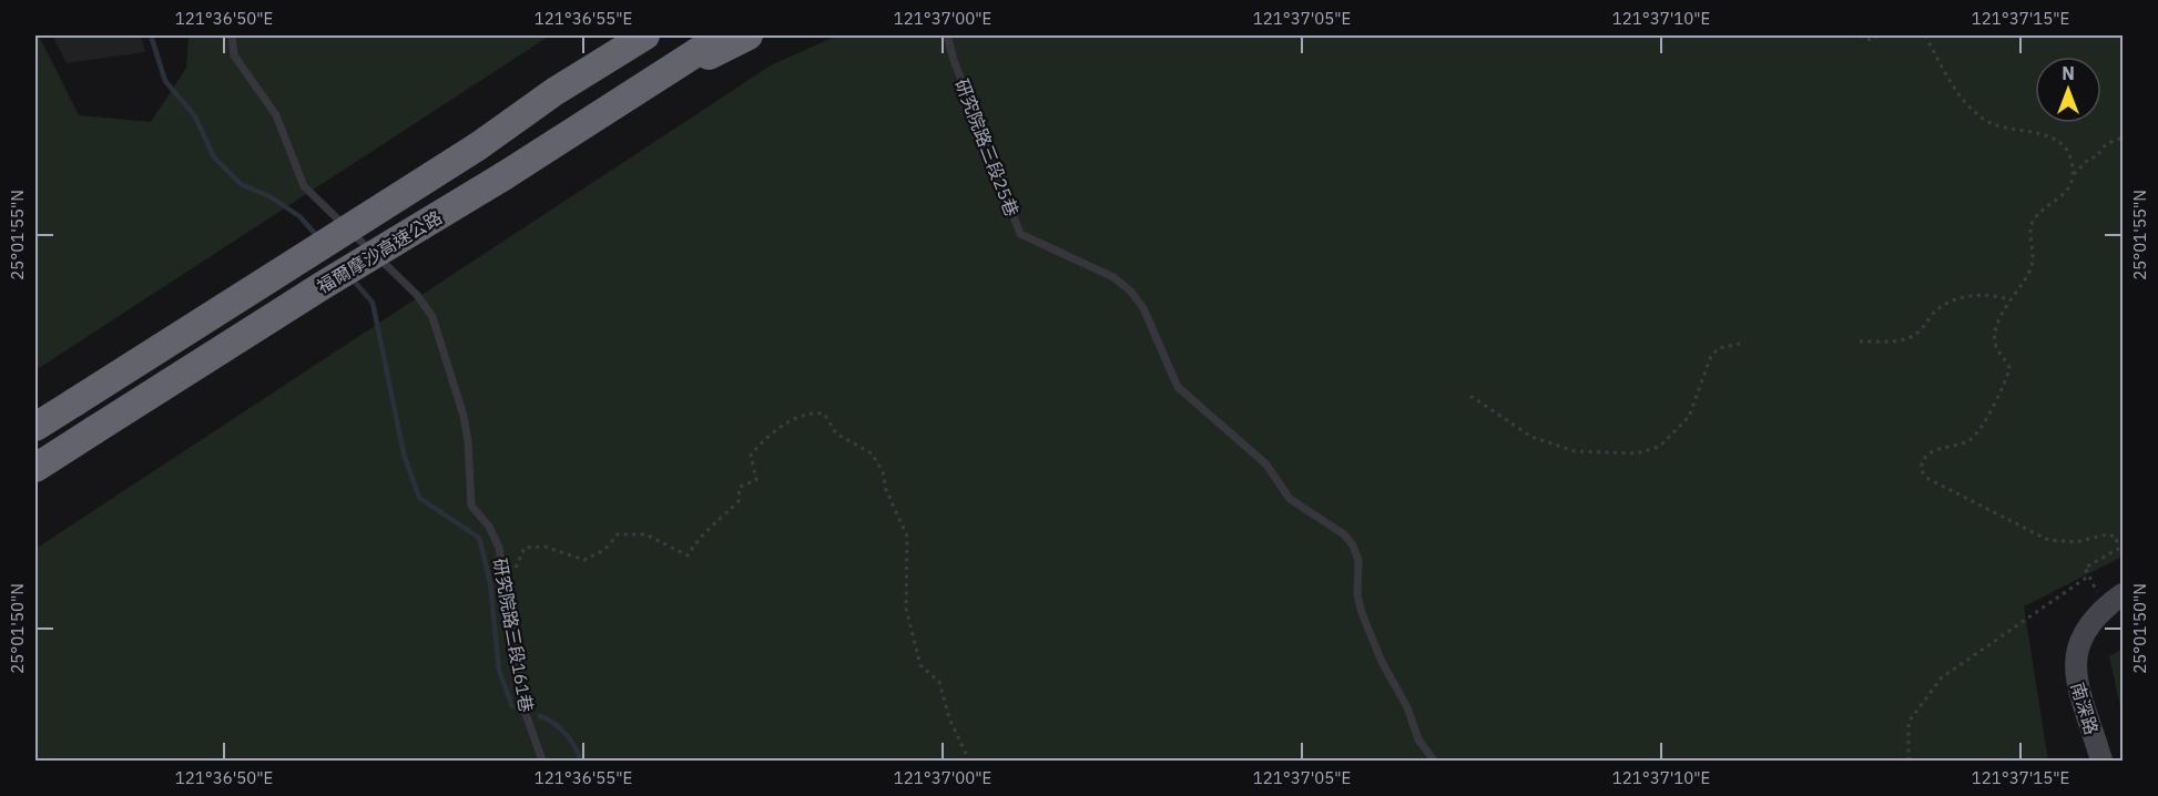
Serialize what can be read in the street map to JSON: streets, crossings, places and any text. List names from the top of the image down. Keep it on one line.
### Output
{"streets":{"highway":["福爾摩沙高速公路"],"main road":["南深路"],"lane":["研究院路三段25巷","研究院路三段161巷"]},"north":"top","coordinates":["121°36'50\"E","121°36'55\"E","121°37'00\"E","121°37'05\"E","121°37'10\"E","121°37'15\"E","25°01'55\"N","25°01'50\"N"]}
